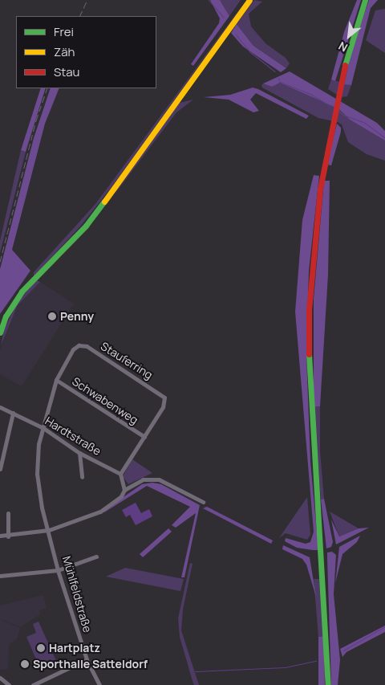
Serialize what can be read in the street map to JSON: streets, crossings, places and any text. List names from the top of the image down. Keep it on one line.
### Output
{"streets":{"street":["Stauferring","Schwabenweg","Hardtstraße","Mühlfeldstraße"]},"crossings":[["Stauferring","Schwabenweg"],["Stauferring","Hardtstraße"],["Stauferring","Mühlfeldstraße"],["Hardtstraße","Mühlfeldstraße"]],"places":["Penny","Hartplatz","Sporthalle Satteldorf"],"legend":["Frei","Zäh","Stau"],"north":"bottom left"}
